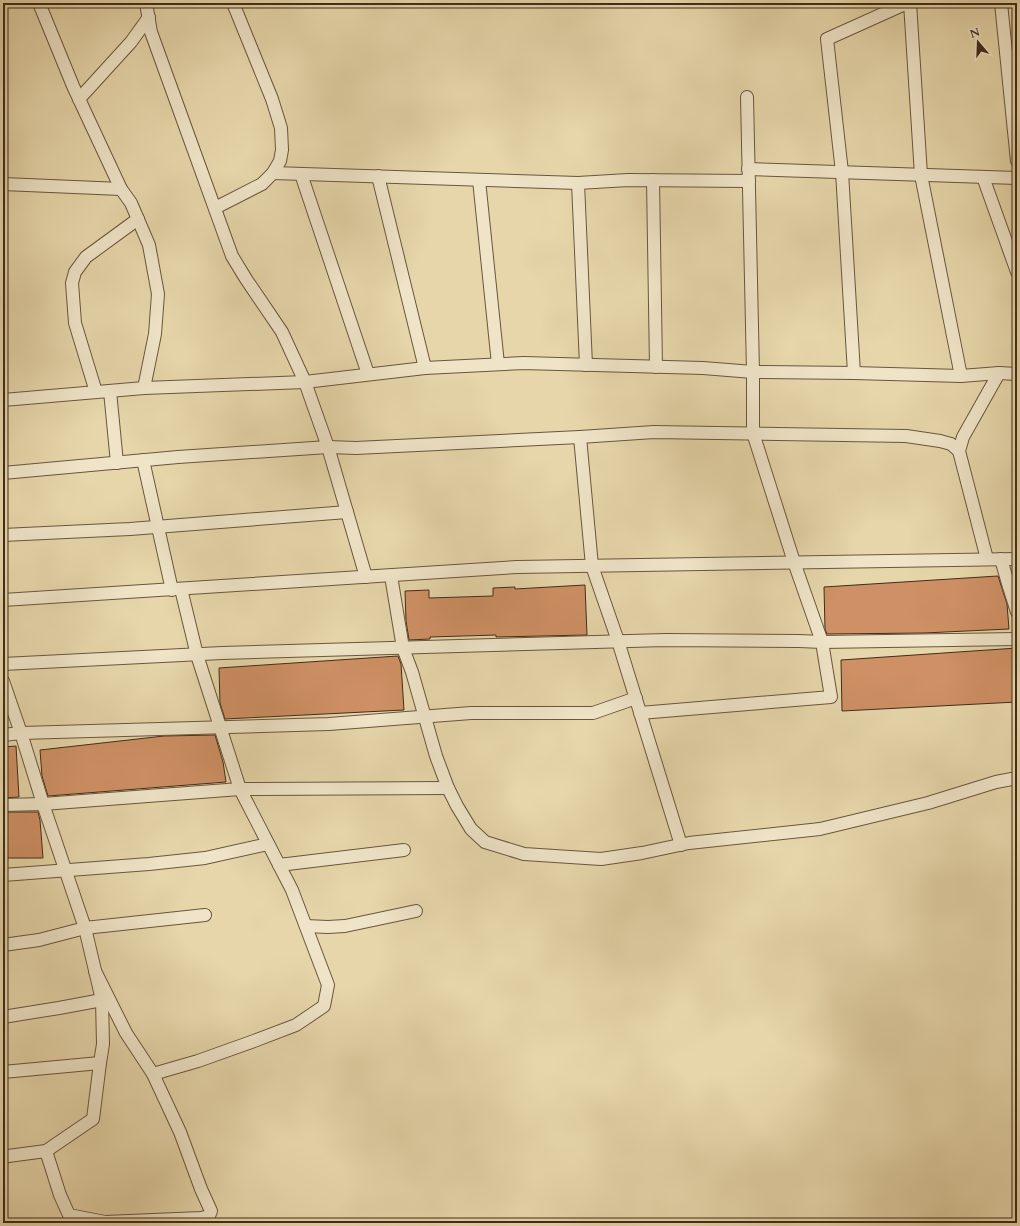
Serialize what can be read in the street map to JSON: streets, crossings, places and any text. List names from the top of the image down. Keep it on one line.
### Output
{"north":"top"}
